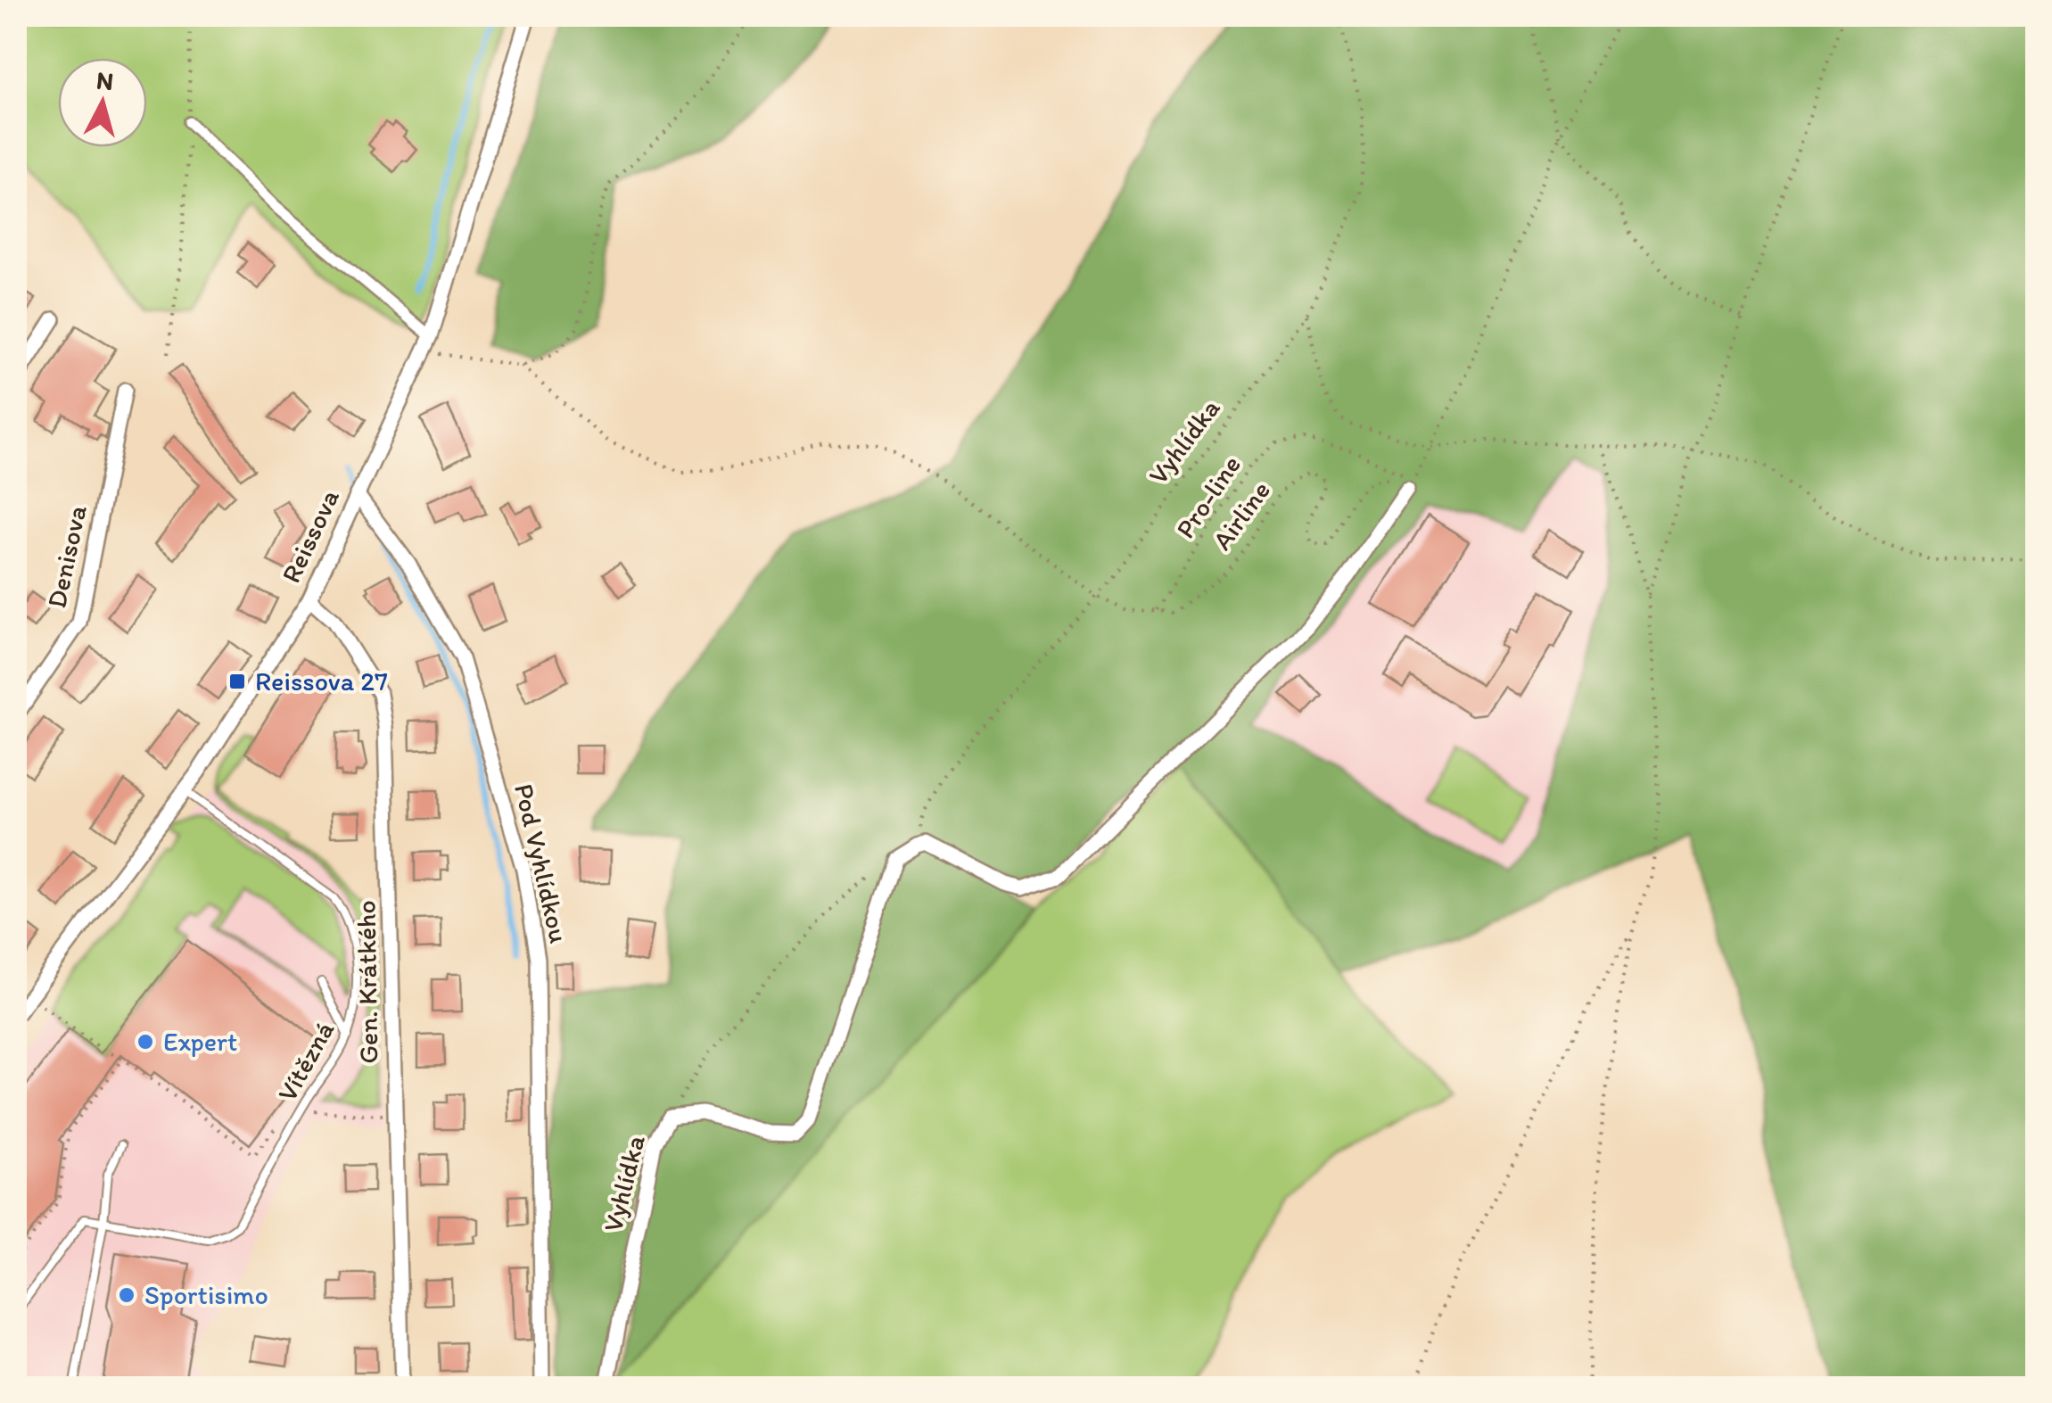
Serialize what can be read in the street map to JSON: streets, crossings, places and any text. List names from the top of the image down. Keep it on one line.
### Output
{"streets":{"street":["Vyhlídka","Reissova","Denisova","Pod Vyhlídkou","Gen. Krátkého"],"lane":["Vítězná"],"path":["Pro-line","Airline"]},"crossings":[["Pro-line","Airline"],["Reissova","Pod Vyhlídkou"],["Reissova","Gen. Krátkého"],["Reissova","Vítězná"]],"places":{"transit":["Reissova 27"],"other":["Expert","Sportisimo"]},"north":"top"}
